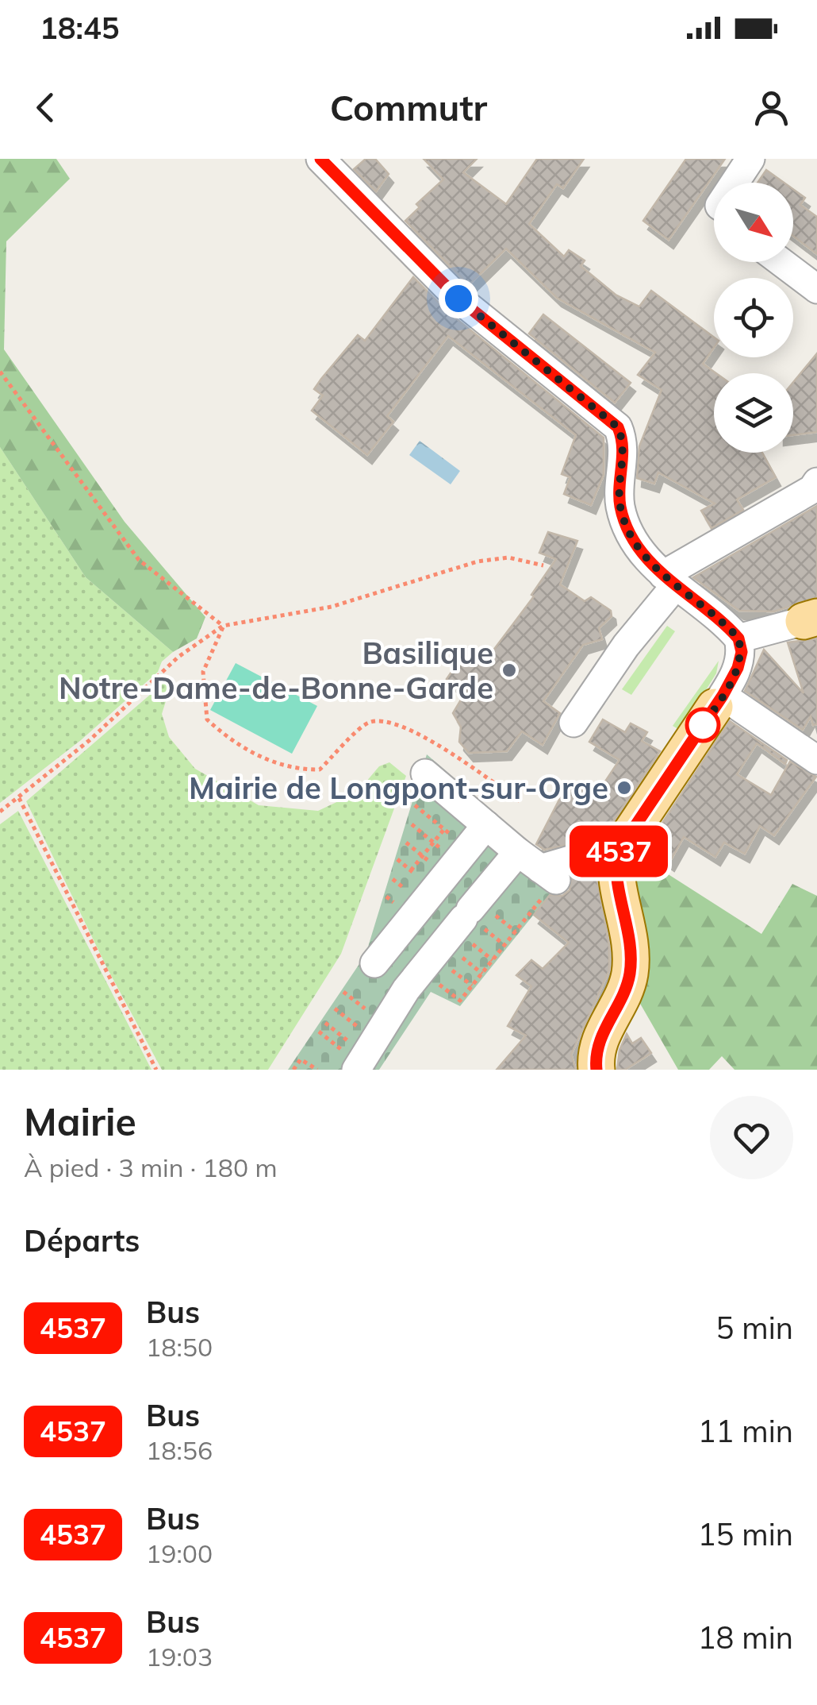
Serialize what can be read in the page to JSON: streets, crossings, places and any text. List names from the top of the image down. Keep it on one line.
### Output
{"places":["Basilique Notre-Dame-de-Bonne-Garde","Mairie de Longpont-sur-Orge"],"lines":["bus line 4537"],"north":"bottom right","page":{"status":"18:45","header":"Commutr","on_map":"4537","heading":[["Mairie","À pied · 3 min · 180 m"],"Départs"],"list":[{"mark":"4537","name":"Bus","note":"18:50","value":"5 min"},{"mark":"4537","name":"Bus","note":"18:56","value":"11 min"},{"mark":"4537","name":"Bus","note":"19:00","value":"15 min"},{"mark":"4537","name":"Bus","note":"19:03","value":"18 min"}]}}
